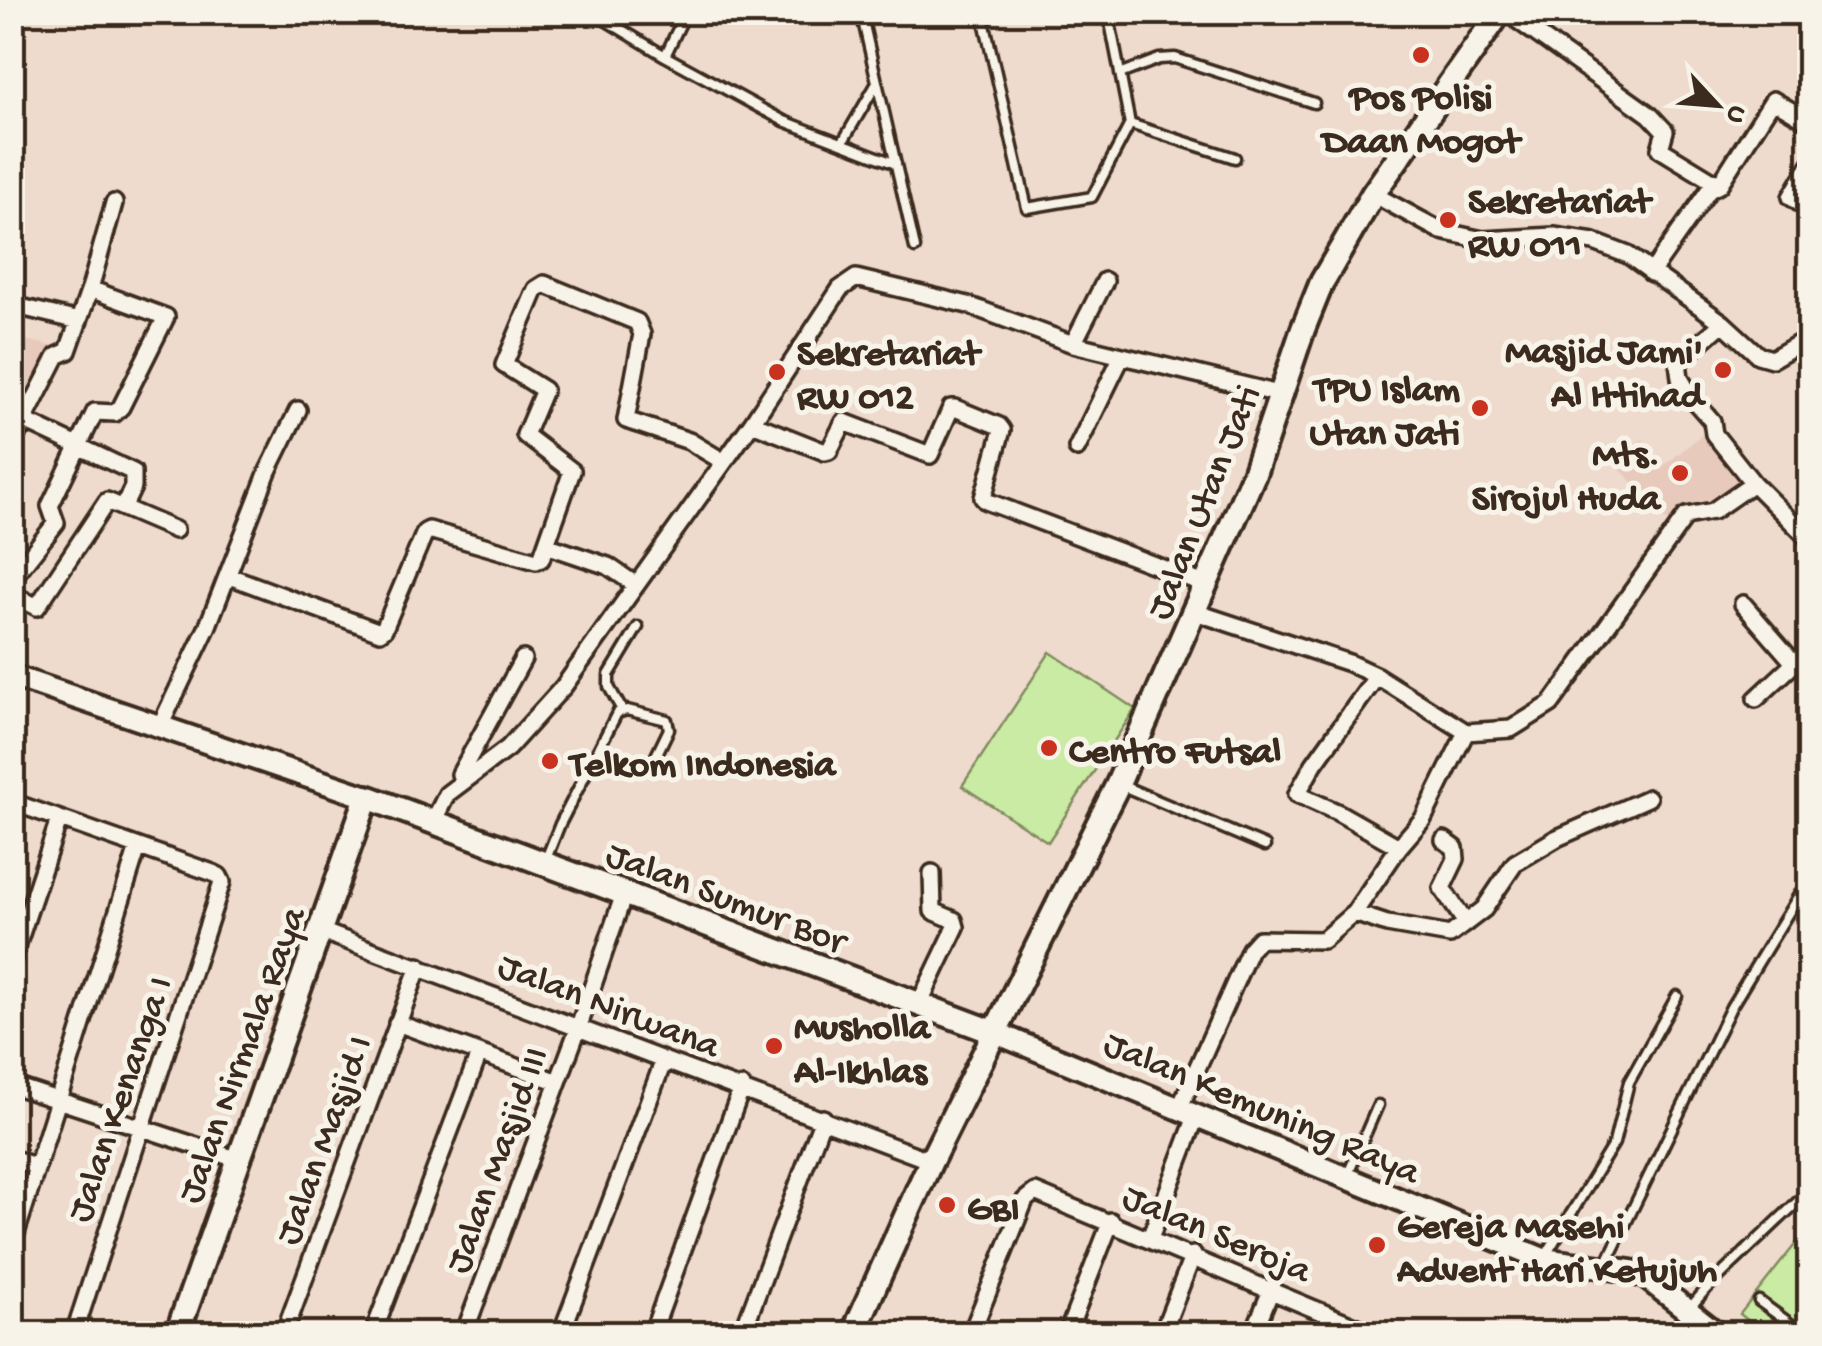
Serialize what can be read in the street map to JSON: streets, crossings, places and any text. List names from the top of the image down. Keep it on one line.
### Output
{"streets":{"main road":["Jalan Utan Jati","Jalan Sumur Bor","Jalan Nirmala Raya"],"street":["Jalan Nirwana","Jalan Kenanga I","Jalan Kemuning Raya","Jalan Masjid I","Jalan Masjid III","Jalan Seroja"]},"crossings":[["Jalan Utan Jati","Jalan Sumur Bor"],["Jalan Utan Jati","Jalan Nirwana"],["Jalan Utan Jati","Jalan Kemuning Raya"],["Jalan Sumur Bor","Jalan Nirmala Raya"],["Jalan Sumur Bor","Jalan Kemuning Raya"],["Jalan Sumur Bor","Jalan Masjid III"],["Jalan Nirwana","Jalan Nirmala Raya"],["Jalan Nirwana","Jalan Masjid I"],["Jalan Nirwana","Jalan Masjid III"]],"places":["Pos Polisi Daan Mogot","Sekretariat RW 011","Masjid Jami' Al Ittihad","Sekretariat RW 012","TPU Islam Utan Jati","Mts. Sirojul Huda","Centro Futsal","Telkom Indonesia","Musholla Al-Ikhlas","GBI","Gereja Masehi Advent Hari Ketujuh"],"north":"bottom right"}
